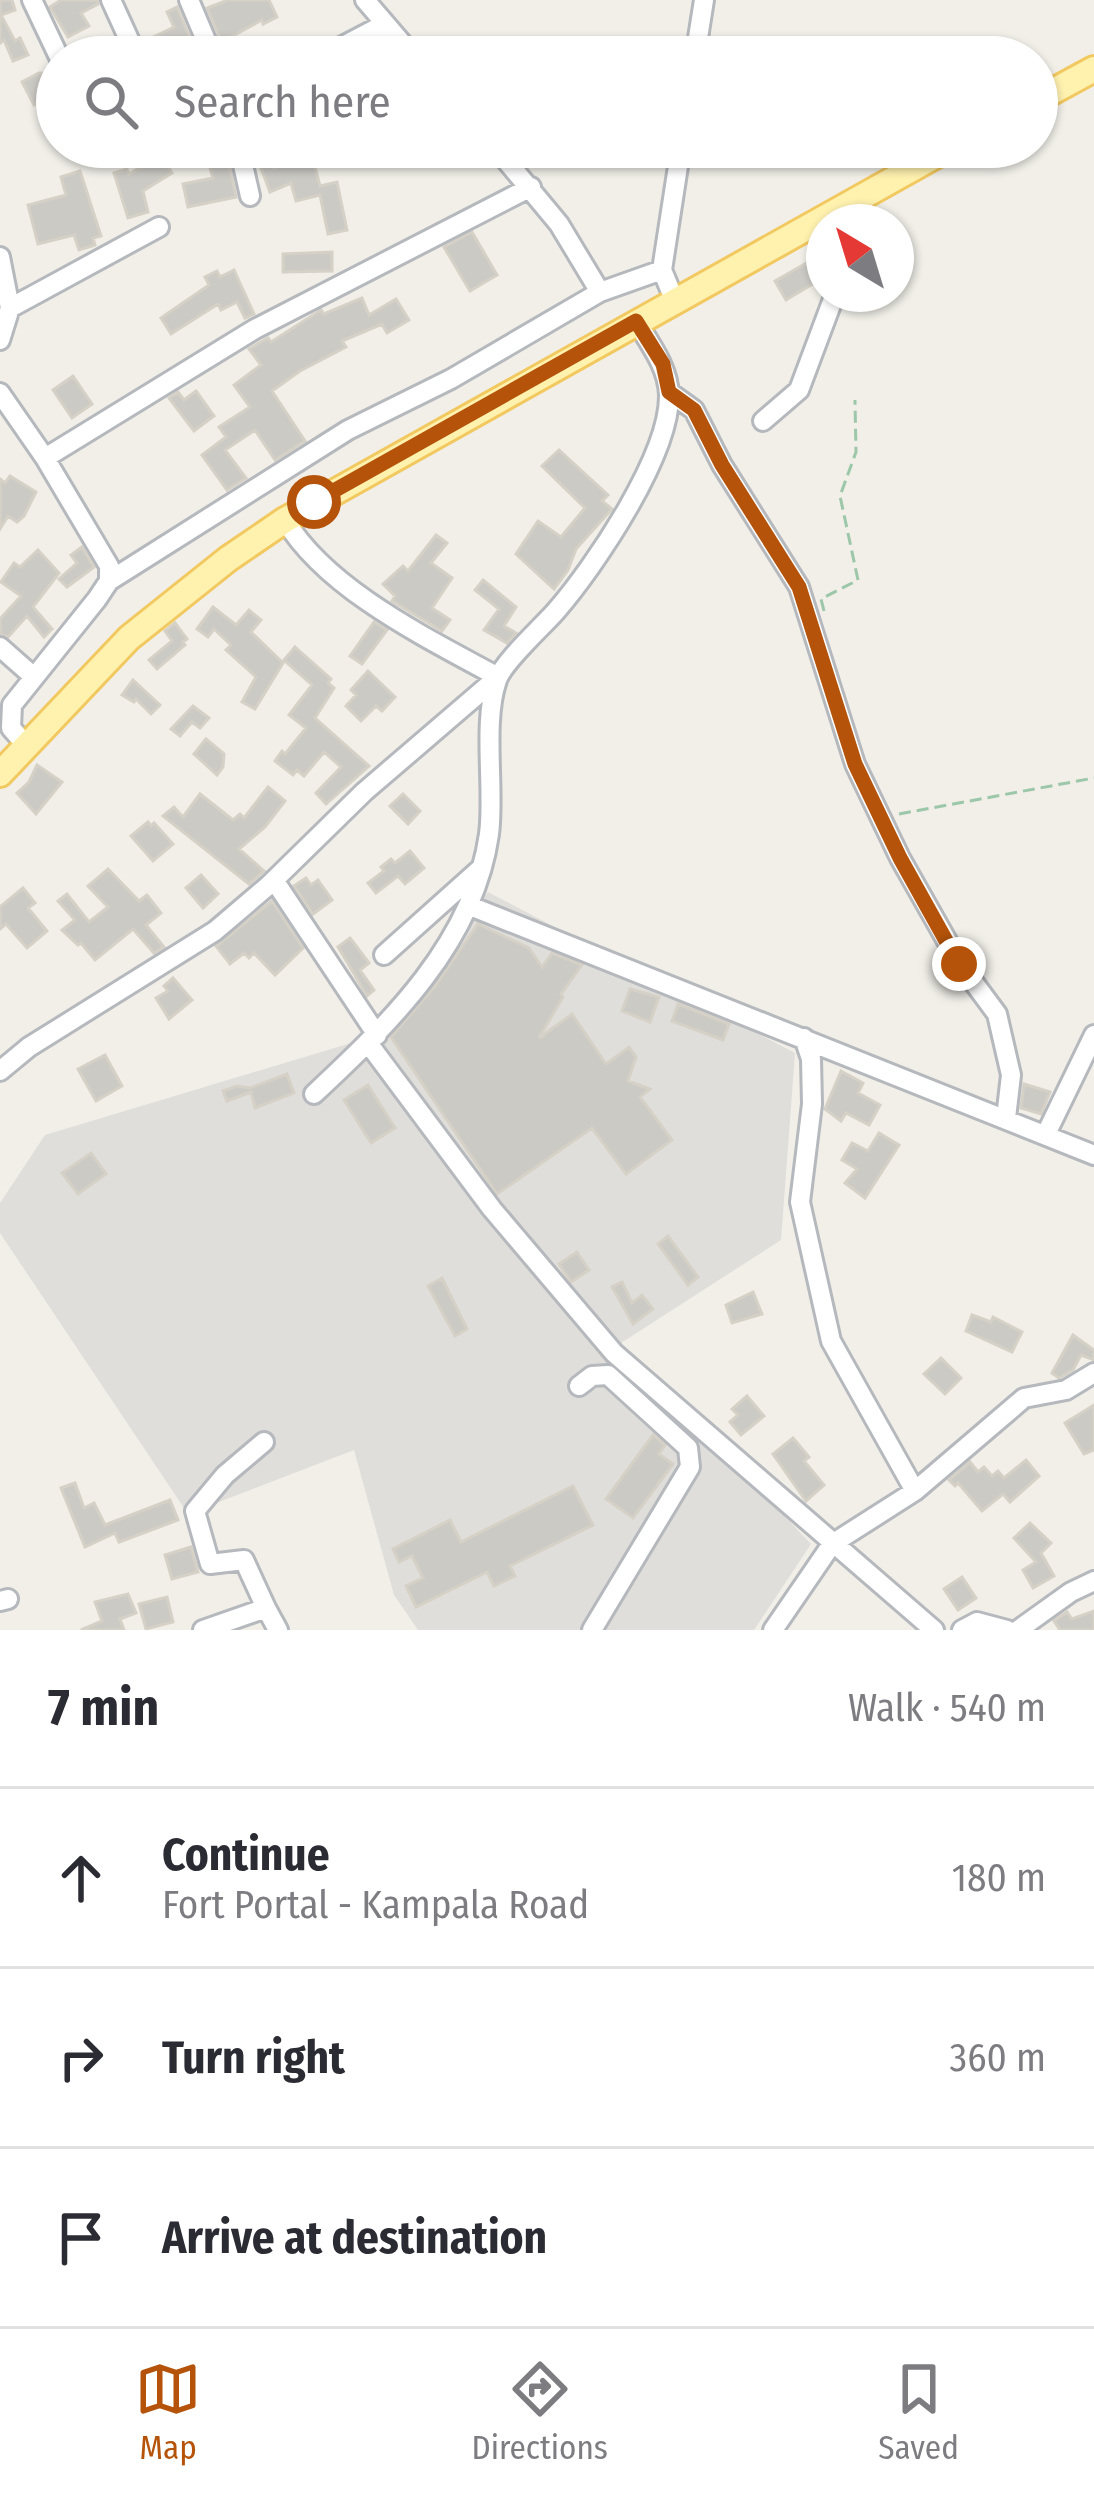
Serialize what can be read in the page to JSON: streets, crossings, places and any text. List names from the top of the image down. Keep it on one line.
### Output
{"north":"top left","page":{"search":"Search here","heading":["7 min","Walk · 540 m"],"list":[["Continue","Fort Portal - Kampala Road","180 m"],["Turn right","360 m"],"Arrive at destination"],"nav":["Map","Directions","Saved"]}}
